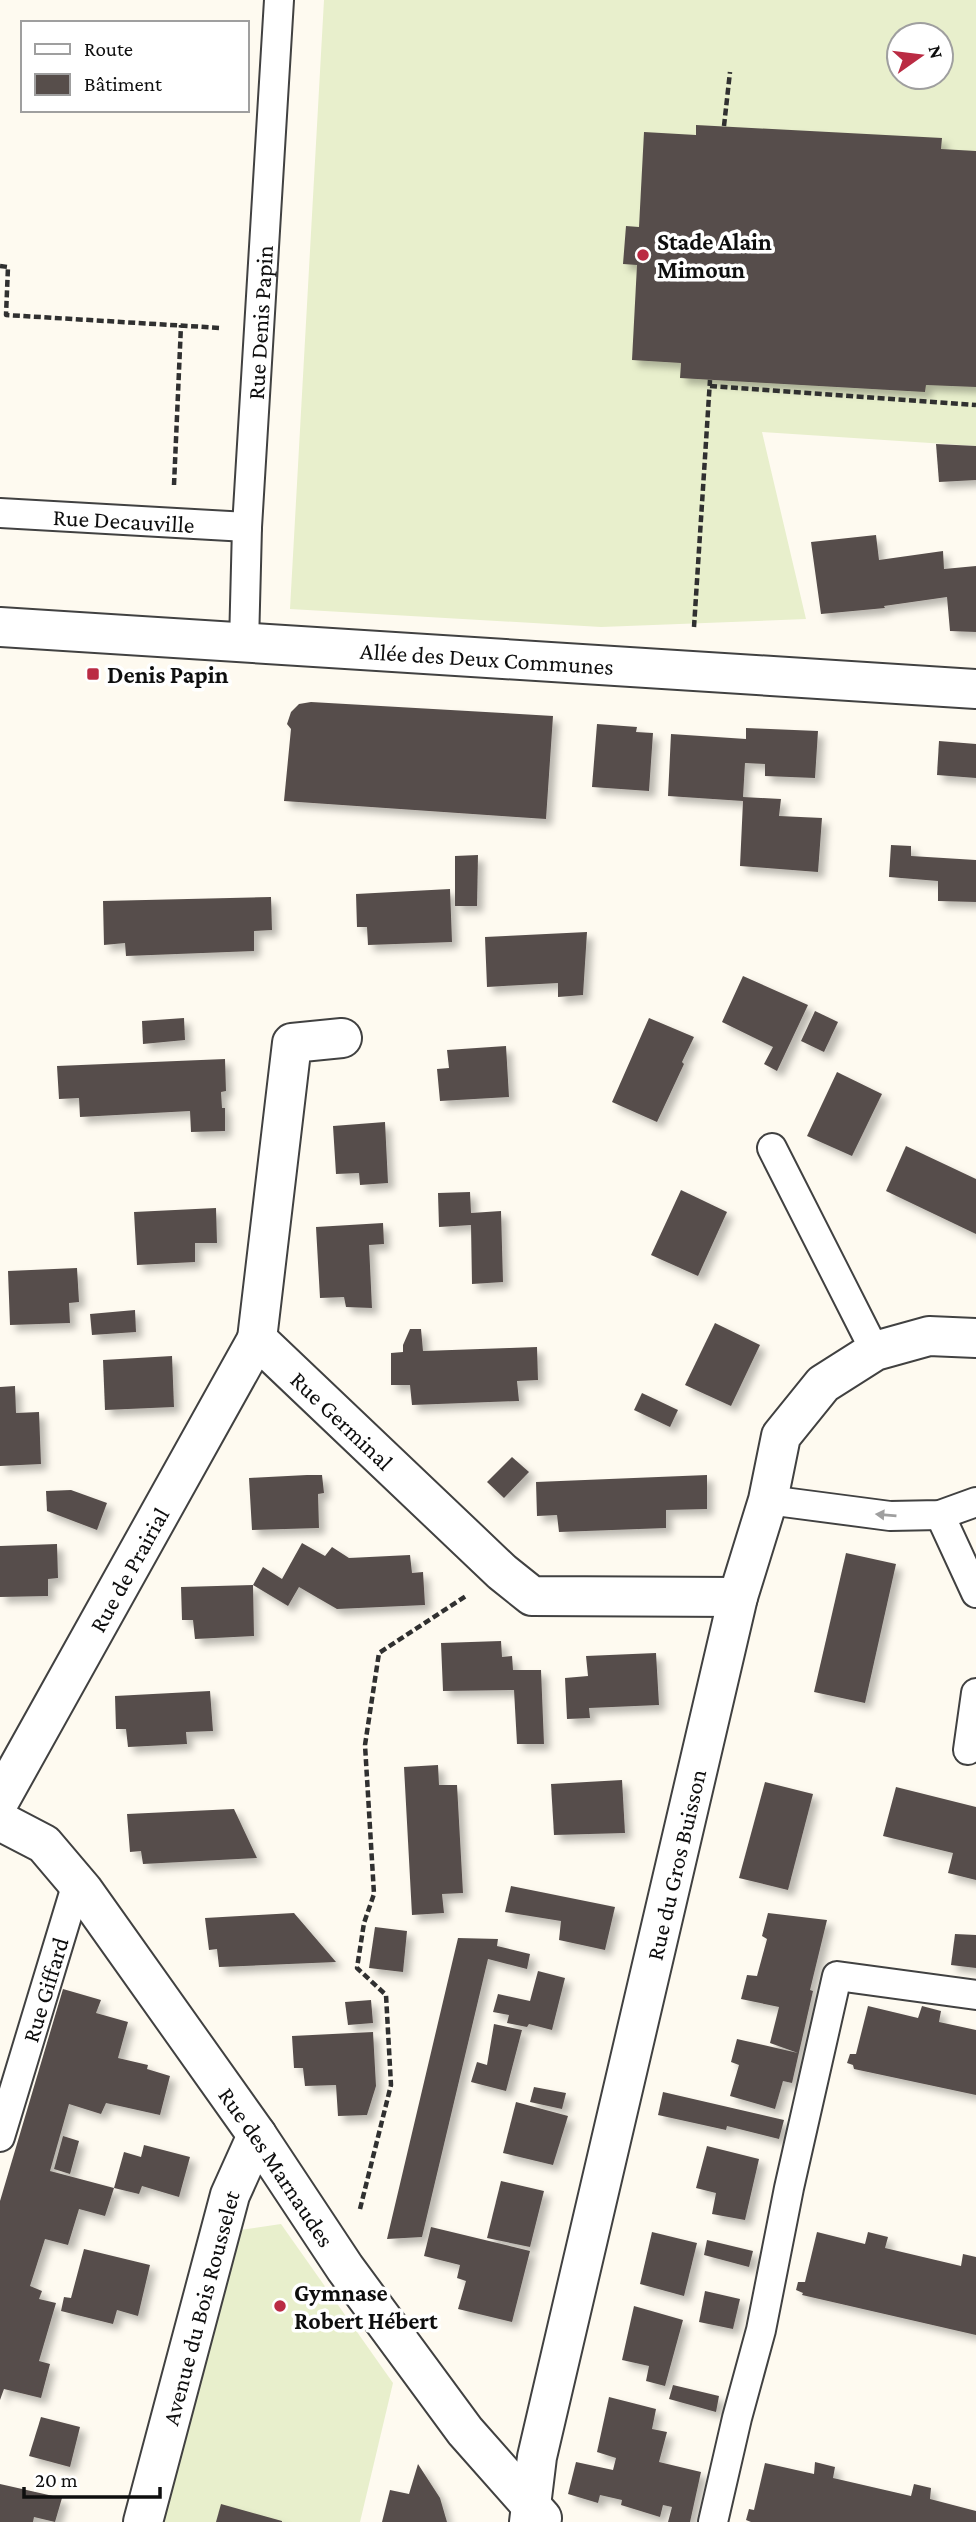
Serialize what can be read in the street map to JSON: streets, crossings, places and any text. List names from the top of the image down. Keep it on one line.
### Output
{"streets":{"street":["Allée des Deux Communes","Rue Germinal","Rue de Prairial","Rue du Gros Buisson","Rue des Marnaudes","Avenue du Bois Rousselet"],"lane":["Rue Denis Papin","Rue Decauville","Rue Giffard"]},"crossings":[["Rue Denis Papin","Rue Decauville"],["Rue Denis Papin","Allée des Deux Communes"],["Rue Germinal","Rue de Prairial"],["Rue Germinal","Rue du Gros Buisson"],["Rue du Gros Buisson","Rue des Marnaudes"],["Rue Giffard","Rue des Marnaudes"],["Rue des Marnaudes","Avenue du Bois Rousselet"]],"places":{"other":["Stade Alain Mimoun","Gymnase Robert Hébert"],"transit":["Denis Papin"]},"legend":["Route","Bâtiment"],"scale_bar":"20 m","north":"right"}
